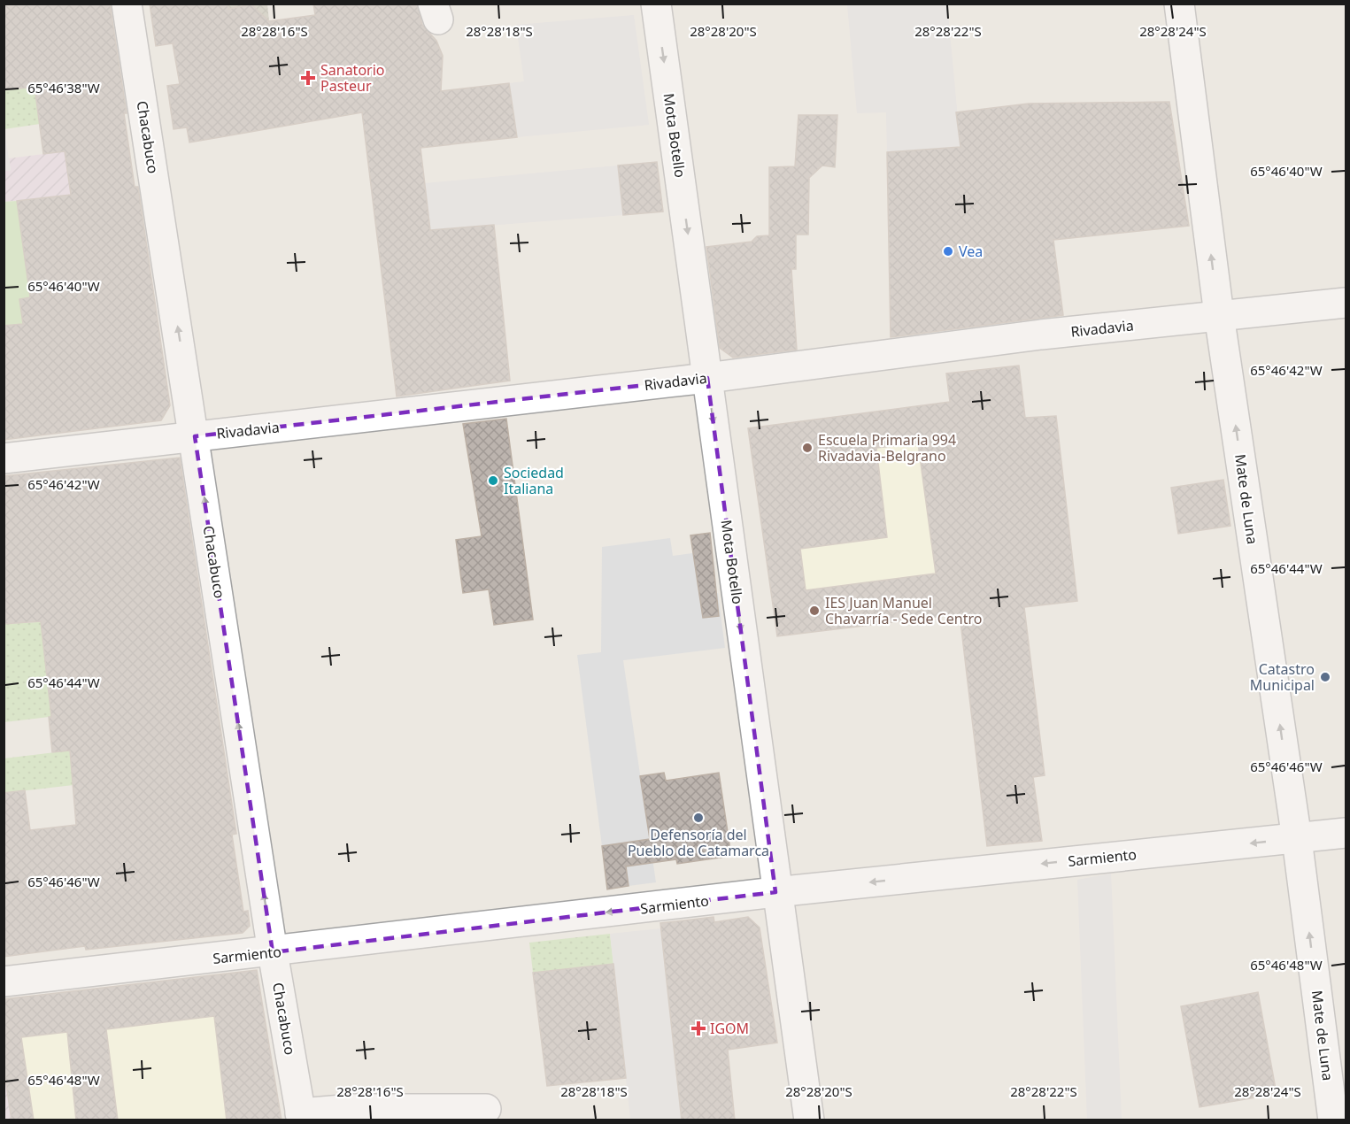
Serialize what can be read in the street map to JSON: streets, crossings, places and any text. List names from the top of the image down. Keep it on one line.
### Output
{"streets":{"street":["Mota Botello","Chacabuco","Rivadavia","Mate de Luna","Sarmiento"]},"crossings":[["Mota Botello","Rivadavia"],["Mota Botello","Sarmiento"],["Chacabuco","Rivadavia"],["Chacabuco","Sarmiento"],["Rivadavia","Mate de Luna"],["Mate de Luna","Sarmiento"]],"one_way":["Mota Botello","Chacabuco","Mate de Luna","Sarmiento"],"places":{"health":["Sanatorio Pasteur","IGOM"],"other":["Vea","Escuela Primaria 994 Rivadavia-Belgrano","Sociedad Italiana","IES Juan Manuel Chavarría - Sede Centro","Catastro Municipal","Defensoría del Pueblo de Catamarca"]},"coordinates":["28°28'16\"S","28°28'18\"S","28°28'20\"S","28°28'22\"S","28°28'24\"S","65°46'38\"W","65°46'40\"W","65°46'42\"W","65°46'44\"W","65°46'46\"W","65°46'48\"W"]}
